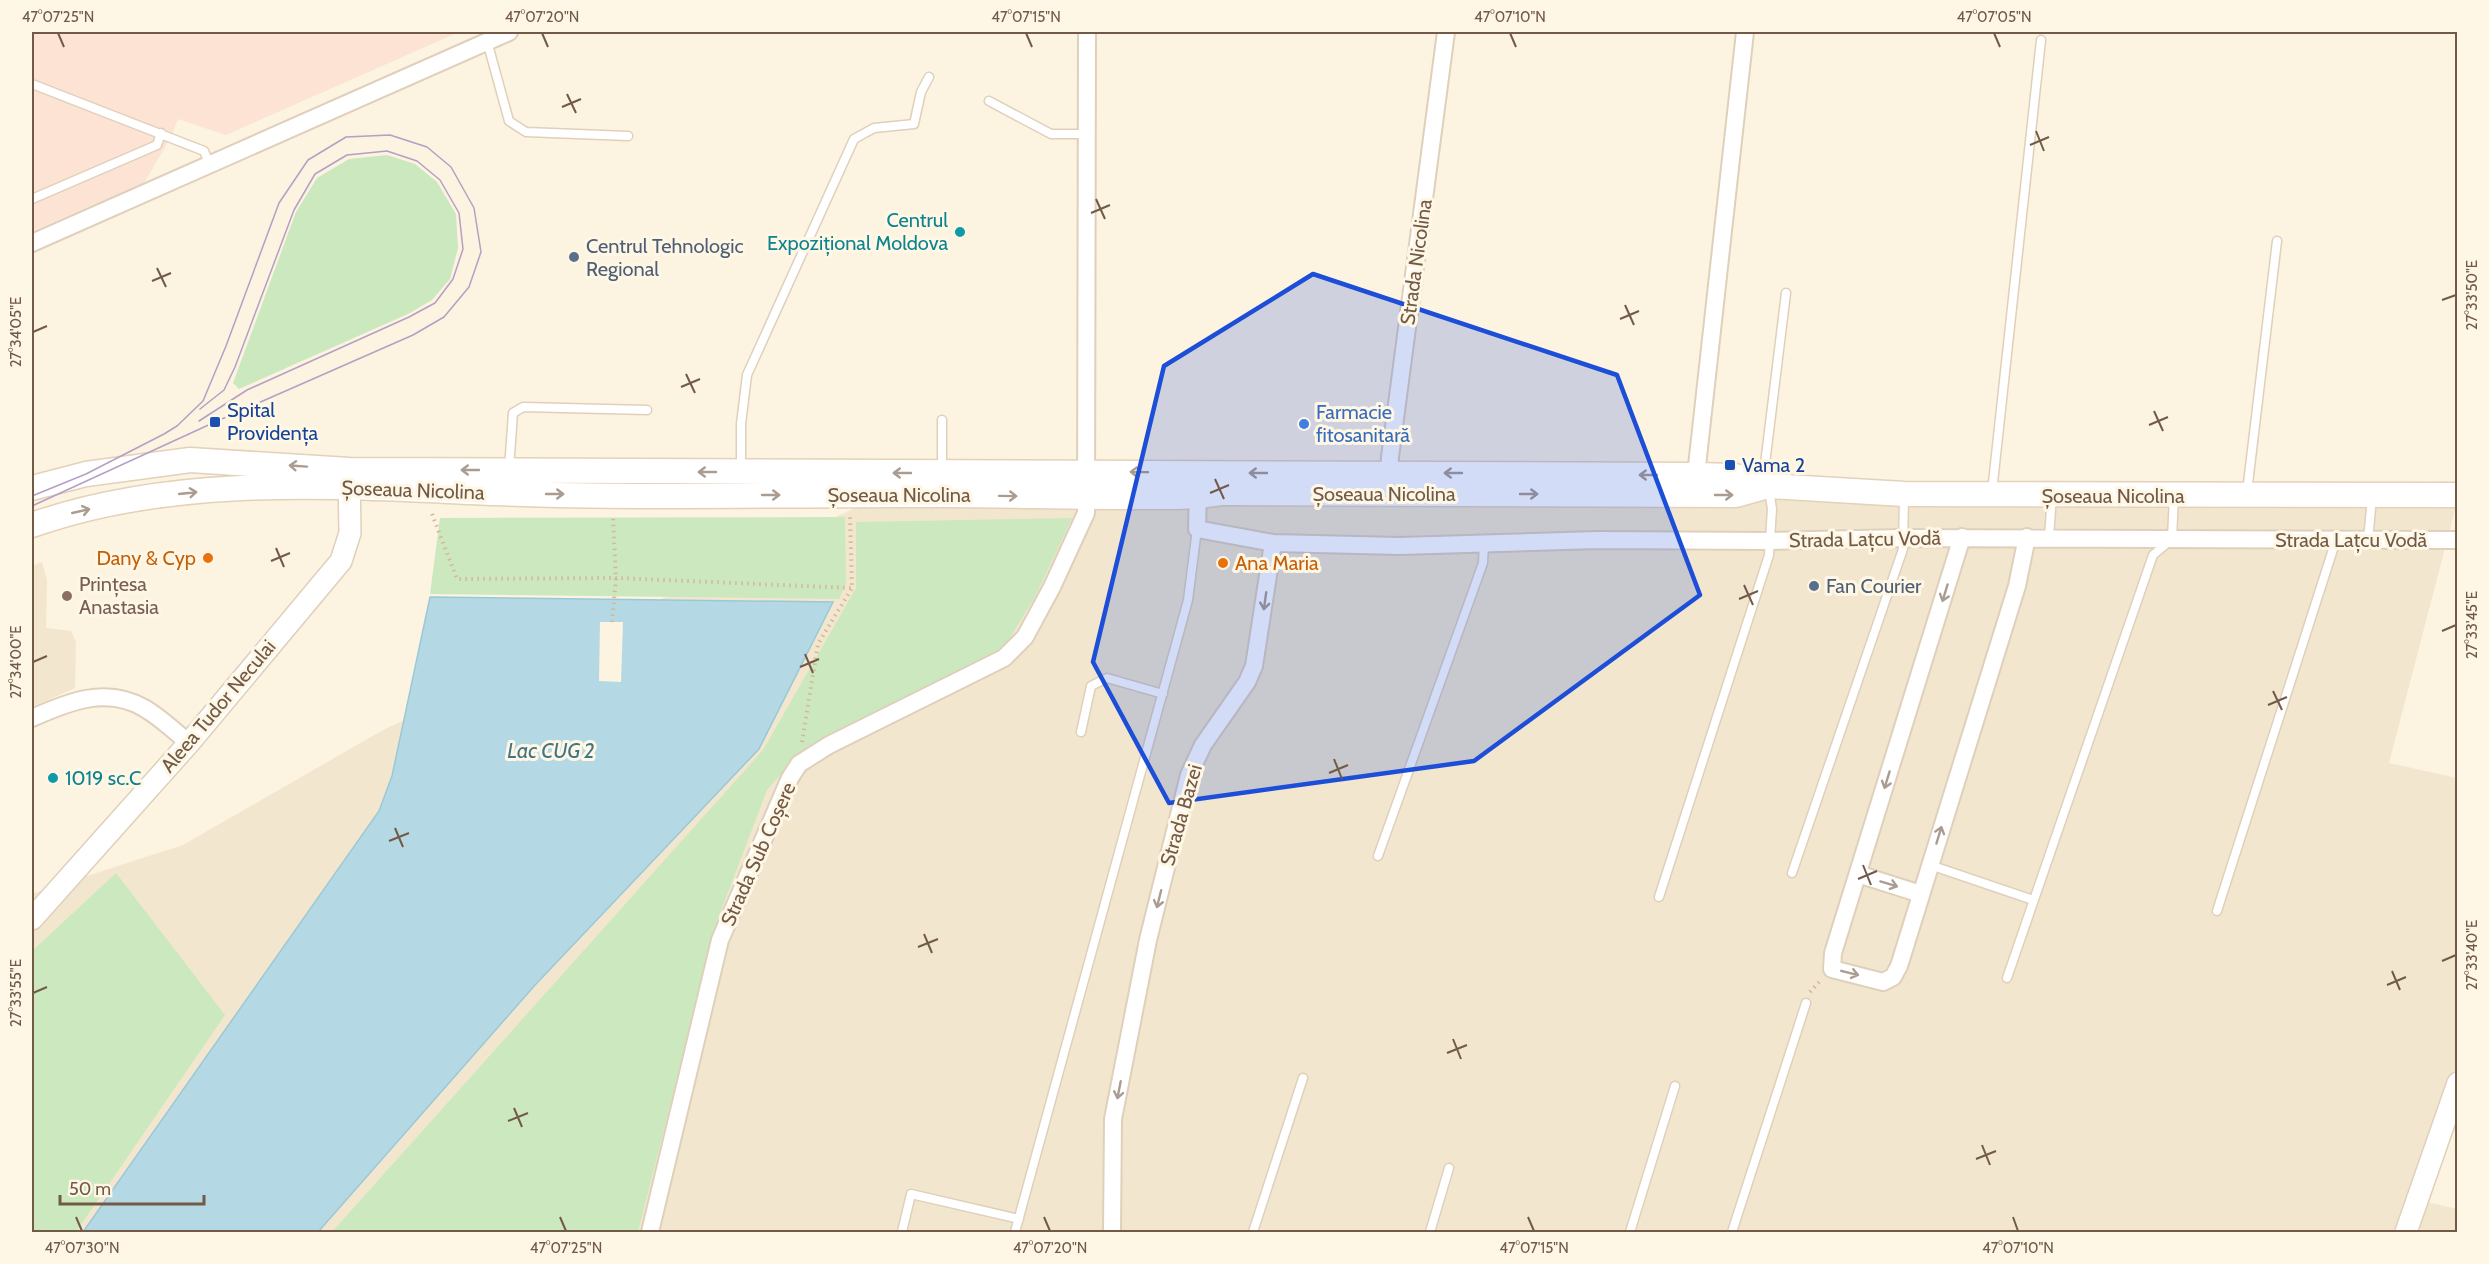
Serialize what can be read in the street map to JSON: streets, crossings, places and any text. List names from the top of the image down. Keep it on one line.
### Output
{"streets":{"main road":["Șoseaua Nicolina"],"street":["Strada Nicolina","Strada Lațcu Vodă","Aleea Tudor Neculai","Strada Bazei","Strada Sub Coșere"]},"crossings":[["Strada Nicolina","Șoseaua Nicolina"],["Șoseaua Nicolina","Aleea Tudor Neculai"],["Șoseaua Nicolina","Strada Sub Coșere"],["Strada Lațcu Vodă","Strada Bazei"]],"one_way":["Strada Bazei"],"water":["Lac CUG 2"],"places":{"other":["Centrul Expozițional Moldova","Centrul Tehnologic Regional","Farmacie fitosanitară","Dany & Cyp","Ana Maria","Fan Courier","Prințesa Anastasia","1019 sc.C"],"transit":["Spital Providența","Vama 2"]},"scale_bar":"50 m","coordinates":["47°07'25\"N","47°07'20\"N","47°07'15\"N","47°07'10\"N","47°07'05\"N","27°33'50\"E","27°34'05\"E","27°33'45\"E","27°34'00\"E","27°33'40\"E","27°33'55\"E","47°07'30\"N"]}
